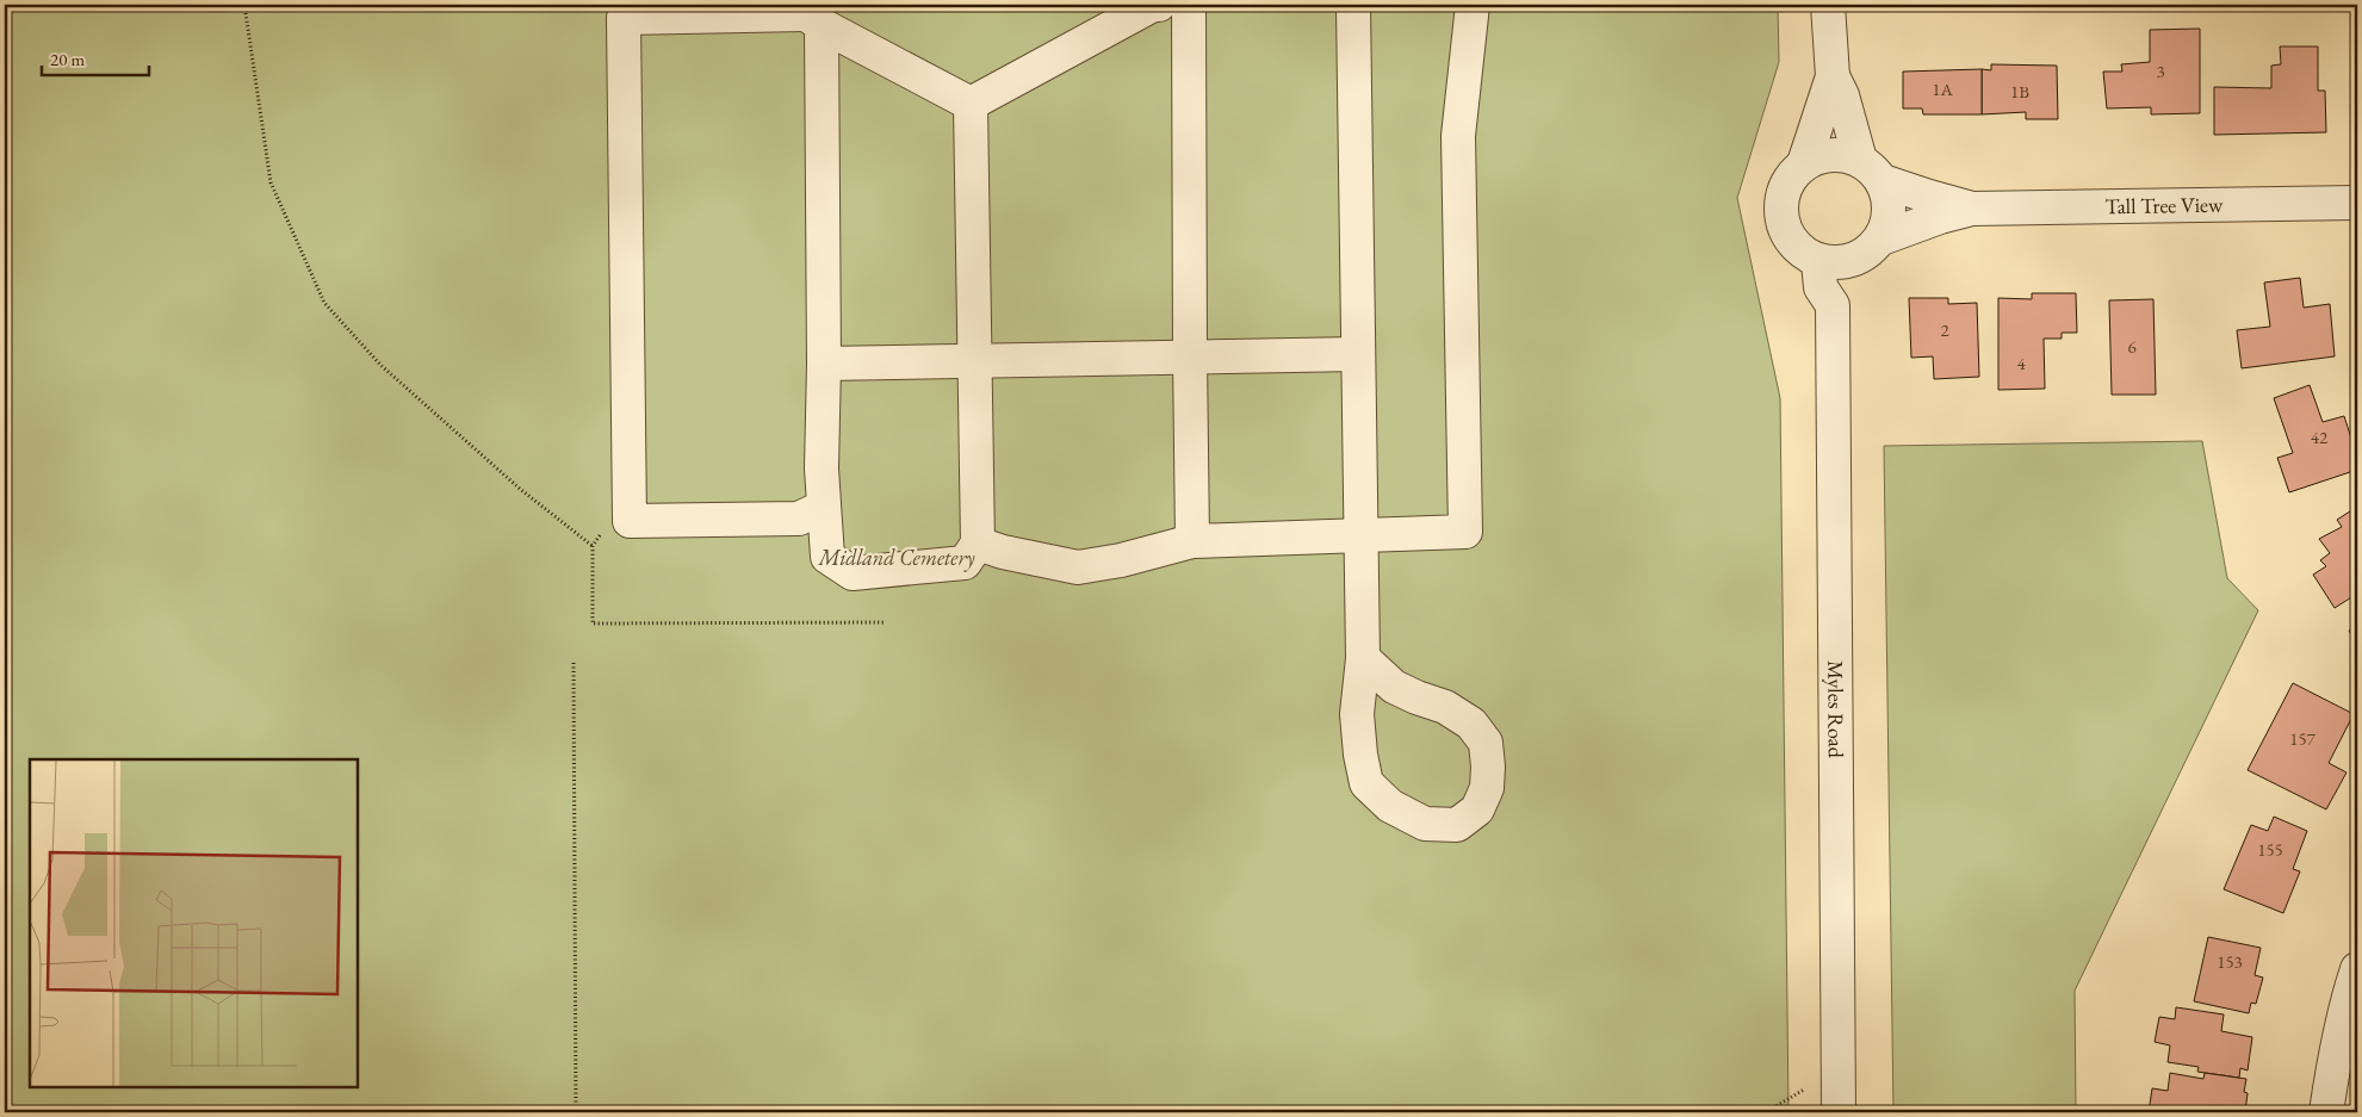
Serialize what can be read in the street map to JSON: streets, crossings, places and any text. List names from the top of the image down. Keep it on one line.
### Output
{"streets":{"street":["Tall Tree View","Myles Road"]},"crossings":[["Tall Tree View","Myles Road"]],"parks":["Midland Cemetery"],"house_numbers":["3","1A","1B","2","6","4","42","157","155","153"],"scale_bar":"20 m"}
